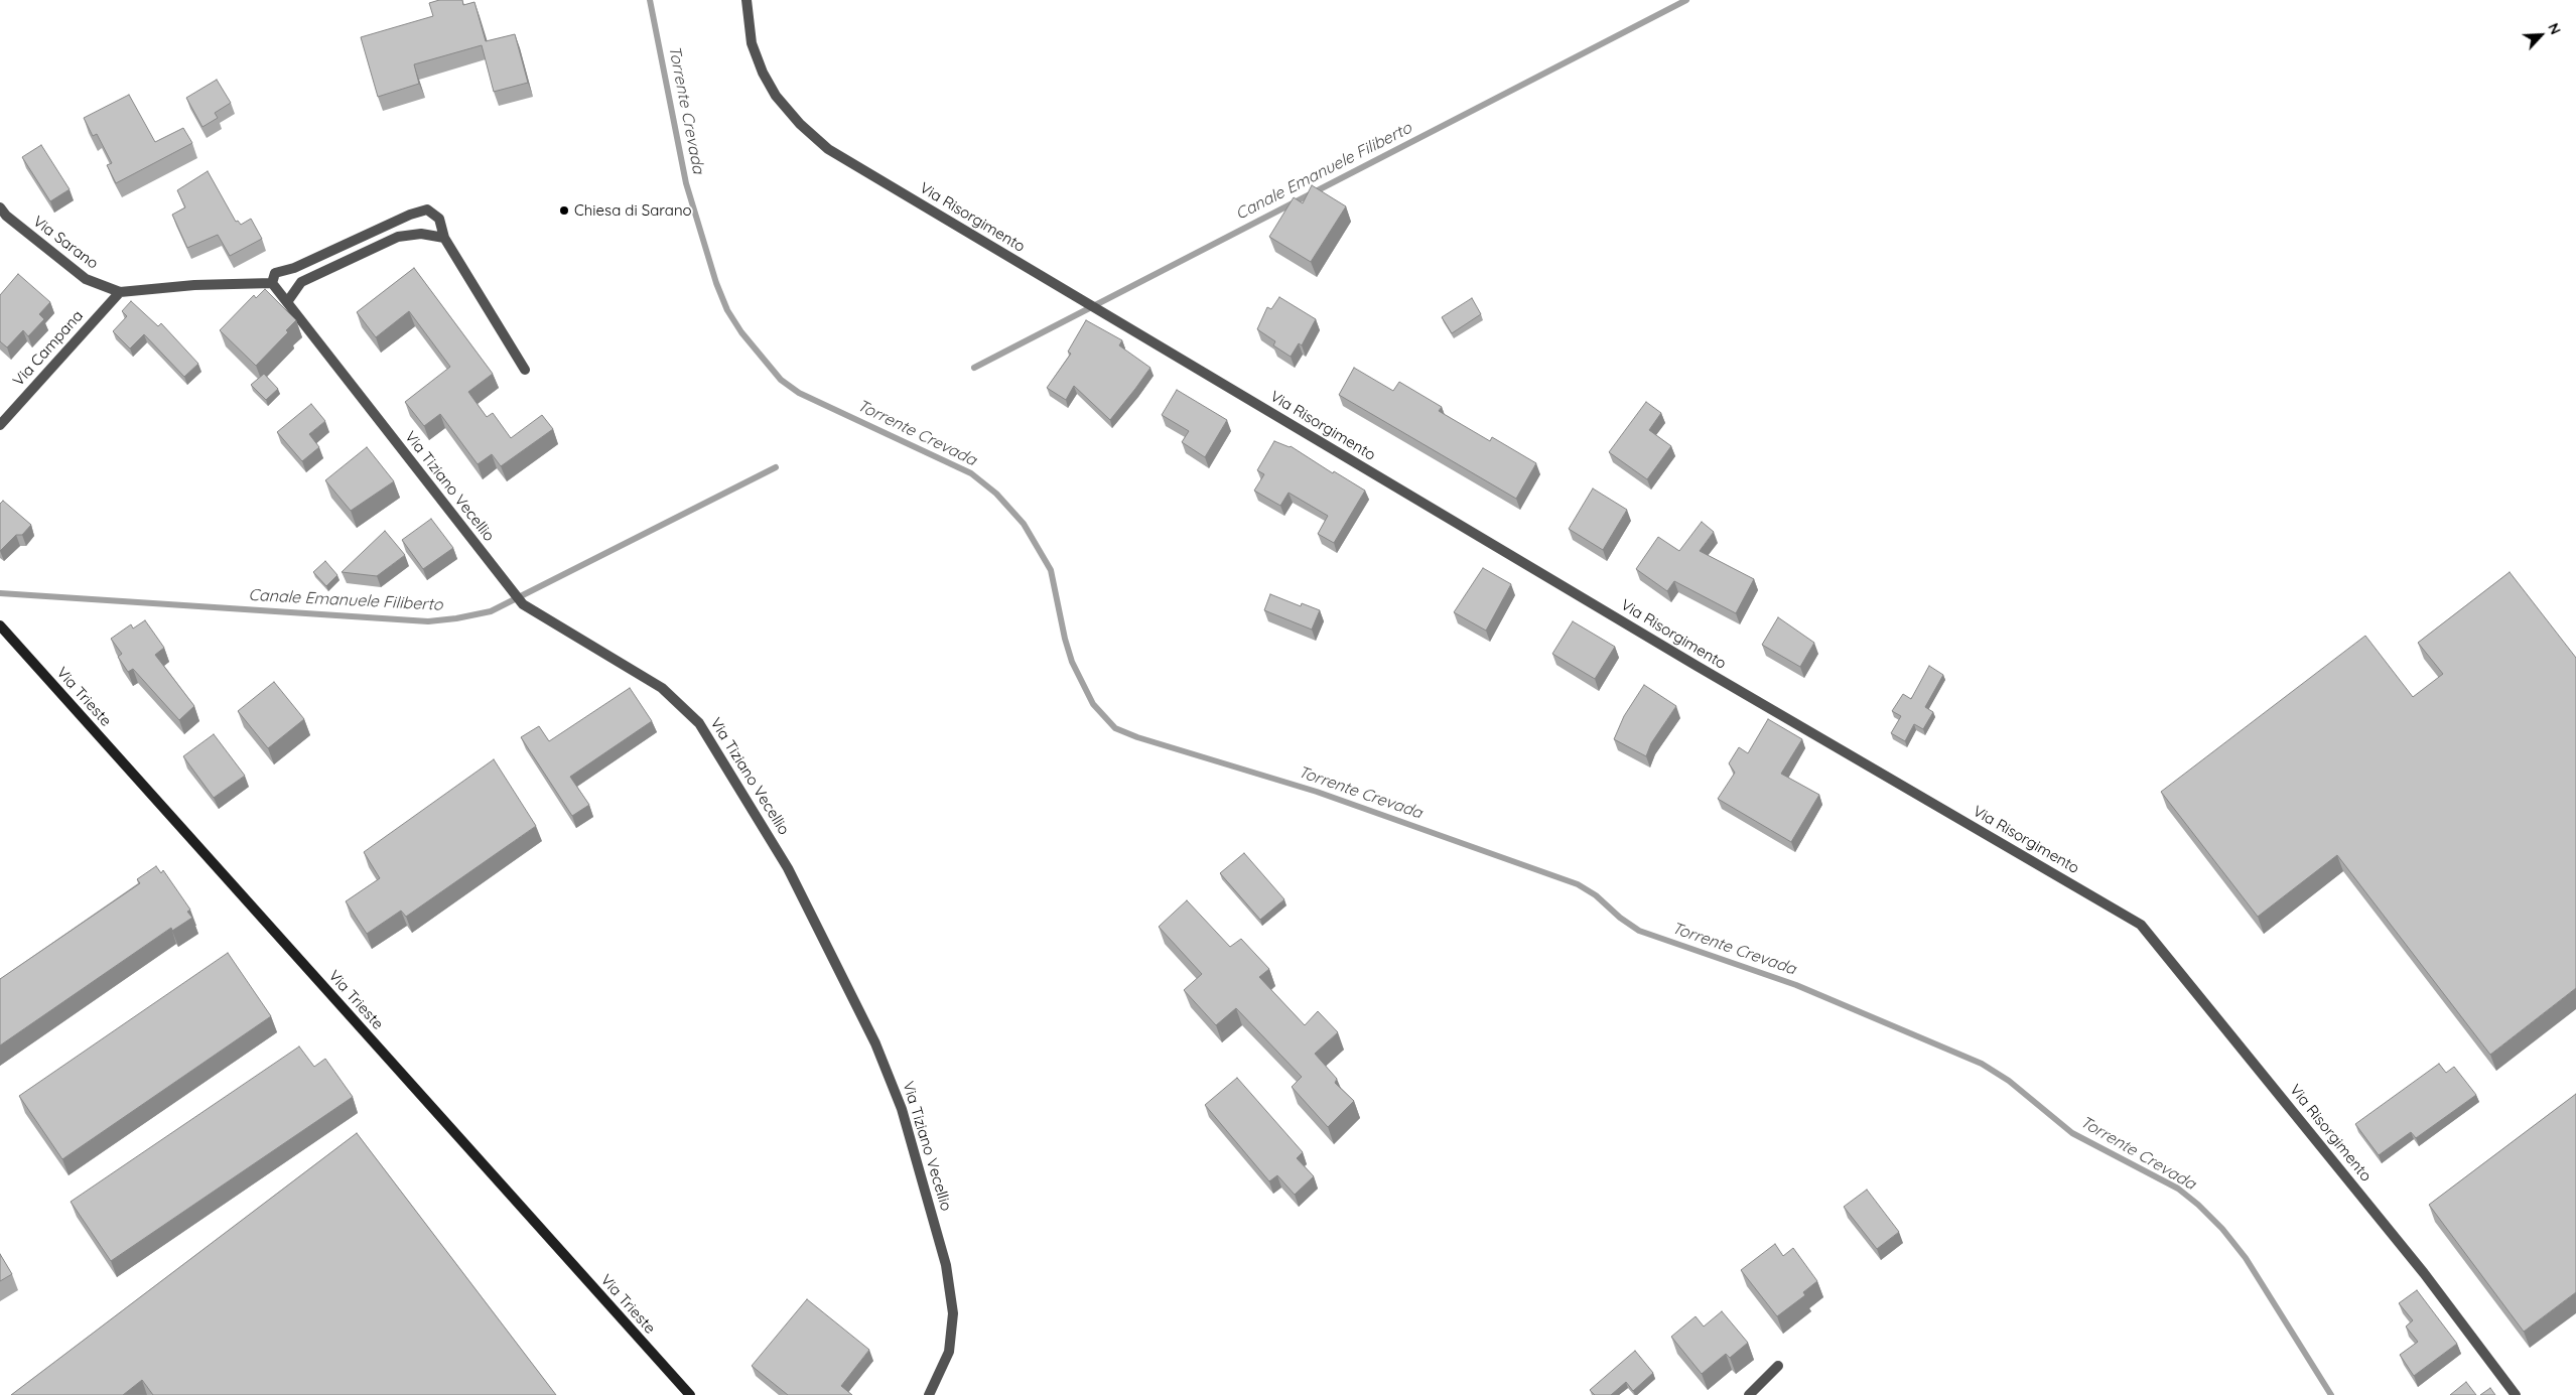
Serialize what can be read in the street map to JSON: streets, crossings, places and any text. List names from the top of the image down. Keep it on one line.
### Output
{"streets":{"street":["Via Risorgimento","Via Sarano","Via Campana","Via Tiziano Vecellio","Via Trieste"]},"crossings":[["Via Sarano","Via Campana"]],"water":["Torrente Crevada","Canale Emanuele Filiberto"],"places":["Chiesa di Sarano"],"north":"top right"}
